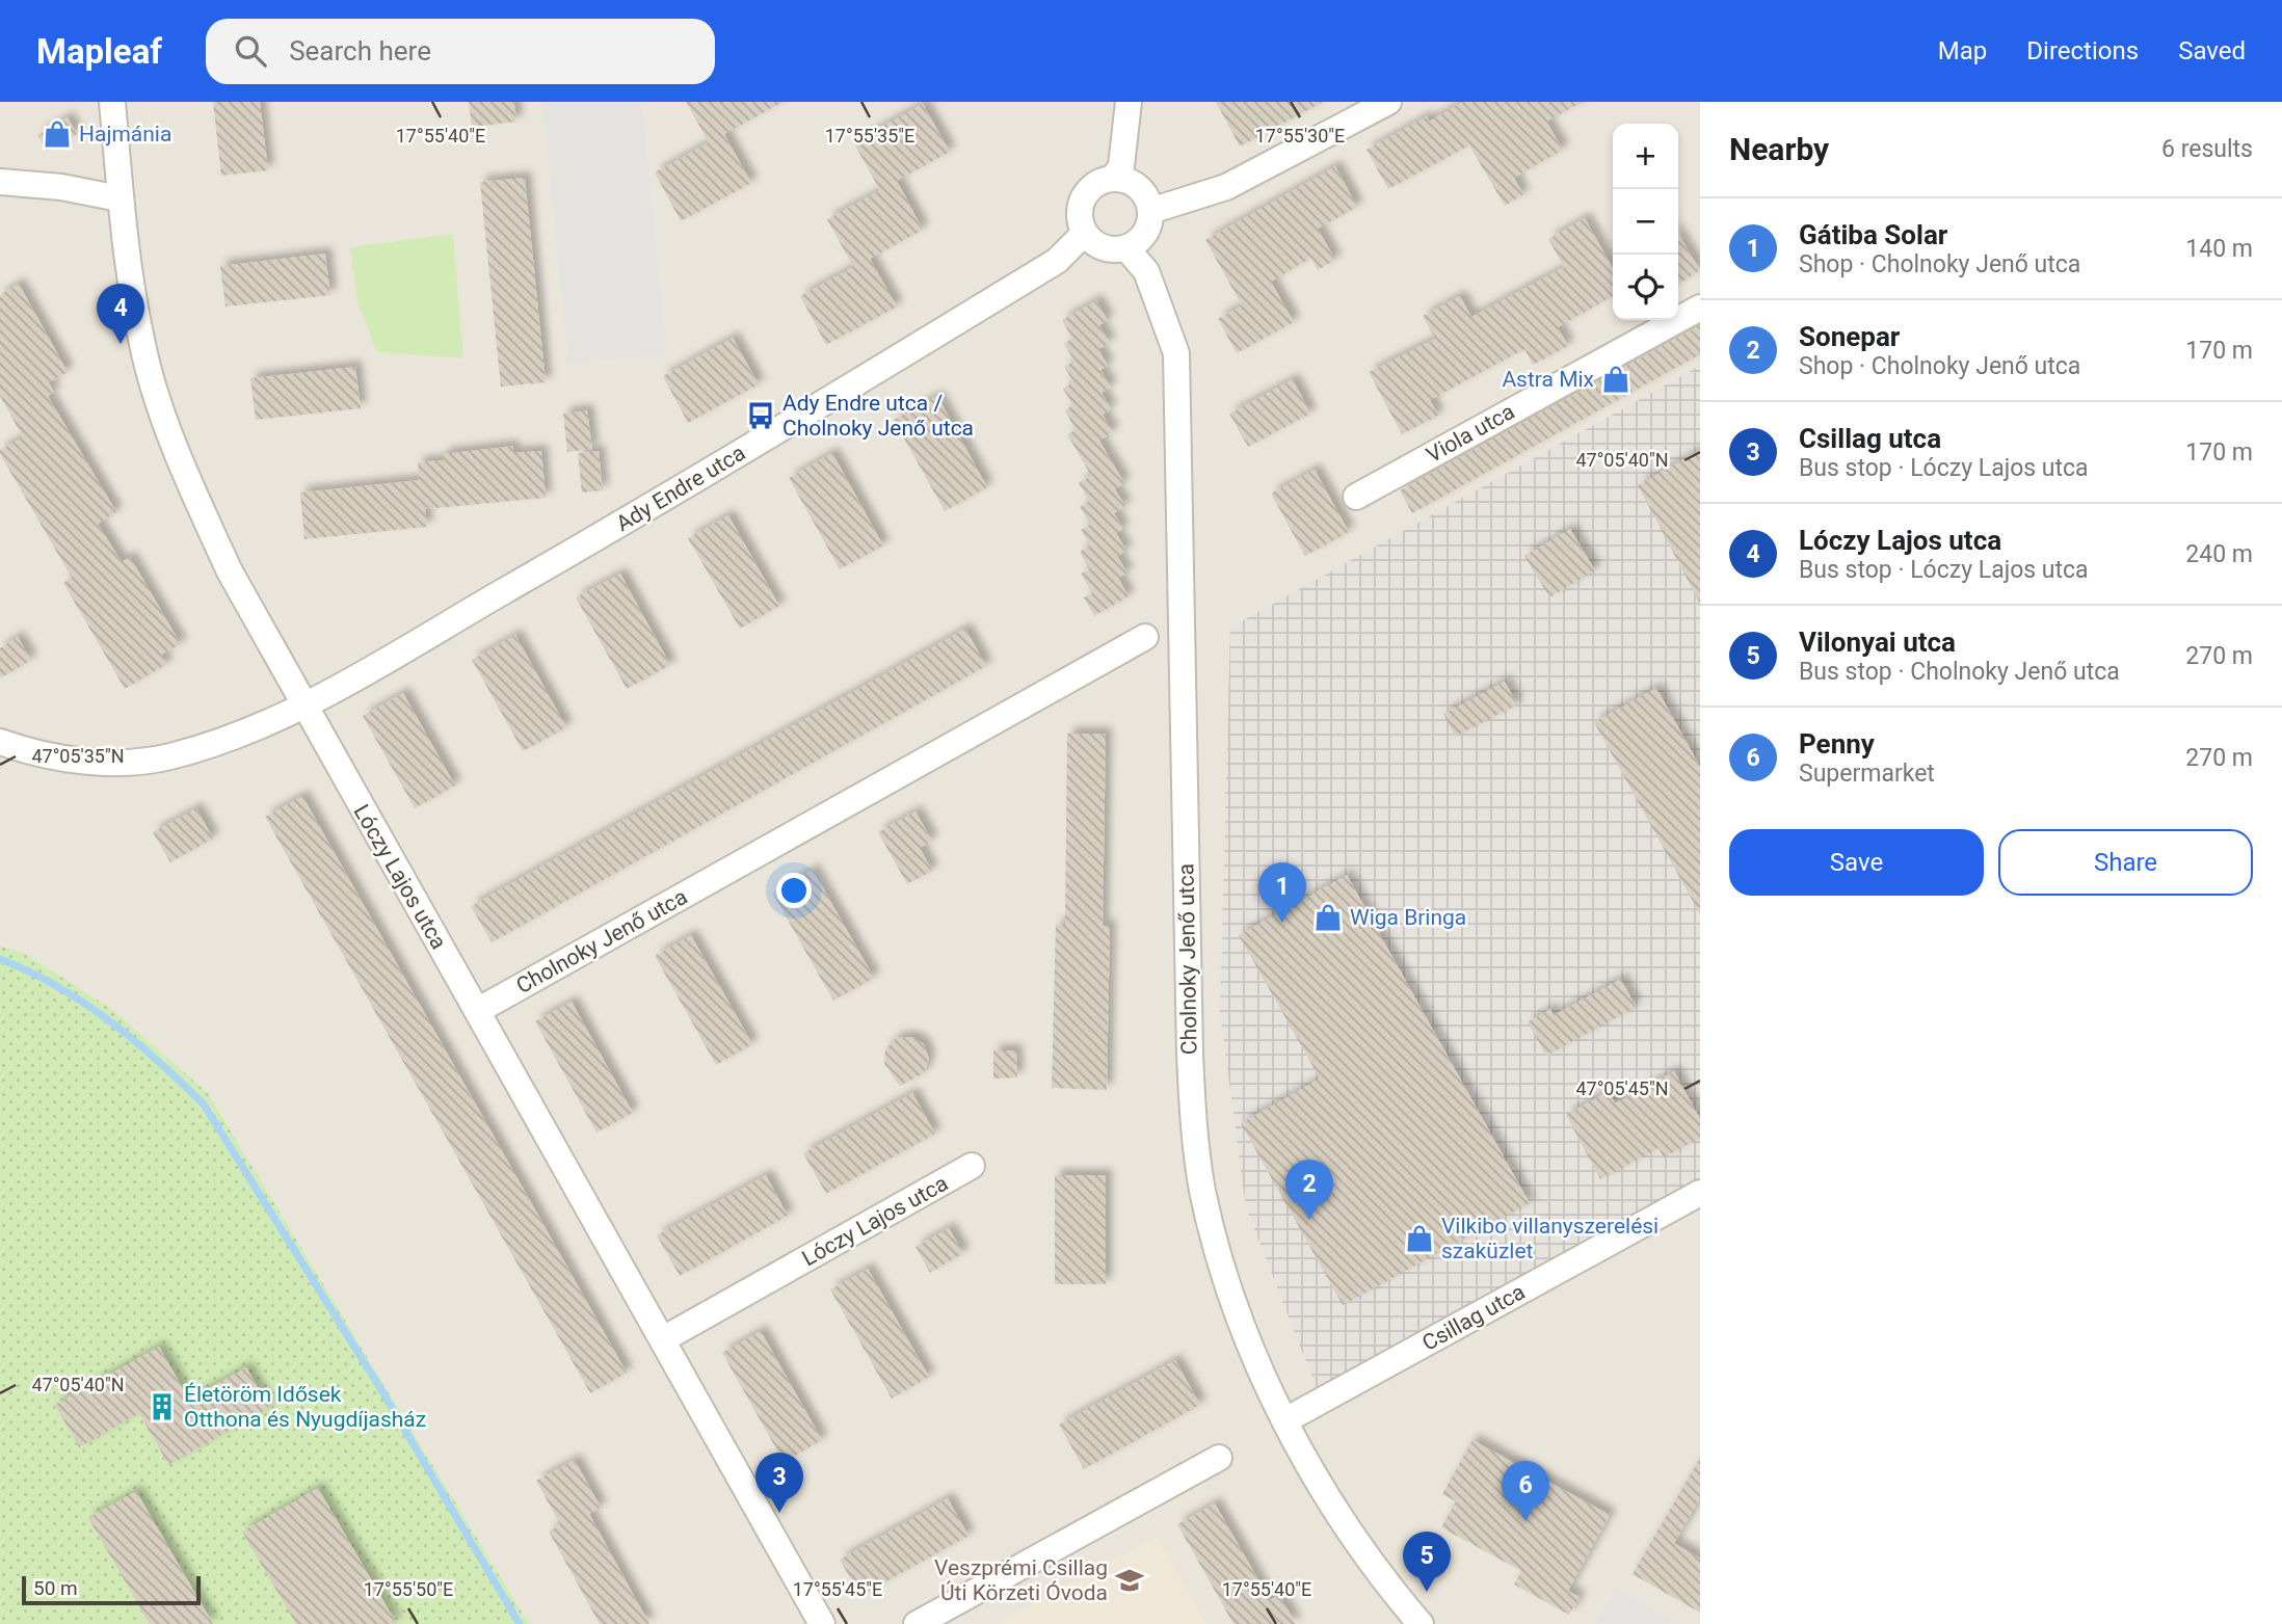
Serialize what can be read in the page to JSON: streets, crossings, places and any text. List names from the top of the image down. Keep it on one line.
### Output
{"streets":{"street":["Viola utca","Ady Endre utca","Lóczy Lajos utca","Cholnoky Jenő utca","Csillag utca"]},"crossings":[["Ady Endre utca","Lóczy Lajos utca"],["Ady Endre utca","Cholnoky Jenő utca"],["Lóczy Lajos utca","Cholnoky Jenő utca"],["Cholnoky Jenő utca","Csillag utca"]],"places":{"shop":["Hajmánia","Astra Mix","Wiga Bringa","Vilkibo villanyszerelési szaküzlet"],"bus stop":["Ady Endre utca / Cholnoky Jenő utca"],"building":["Életöröm Idősek Otthona és Nyugdíjasház"],"school or university":["Veszprémi Csillag Úti Körzeti Óvoda"]},"scale_bar":"50 m","page":{"header":"Mapleaf","search":"Search here","nav":["Map","Directions","Saved"],"heading":["Nearby","6 results"],"map_buttons":["+","−"],"list":[{"mark":"1","name":"Gátiba Solar","note":"Shop · Cholnoky Jenő utca","value":"140 m"},{"mark":"2","name":"Sonepar","note":"Shop · Cholnoky Jenő utca","value":"170 m"},{"mark":"3","name":"Csillag utca","note":"Bus stop · Lóczy Lajos utca","value":"170 m"},{"mark":"4","name":"Lóczy Lajos utca","note":"Bus stop · Lóczy Lajos utca","value":"240 m"},{"mark":"5","name":"Vilonyai utca","note":"Bus stop · Cholnoky Jenő utca","value":"270 m"},{"mark":"6","name":"Penny","note":"Supermarket","value":"270 m"}],"pins":["4","1","2","3","6","5"],"buttons":["Save","Share"],"scale":"50 m"},"coordinates":["17°55'40\"E","17°55'35\"E","17°55'30\"E","47°05'40\"N","47°05'35\"N","47°05'45\"N","17°55'50\"E","17°55'45\"E"]}
